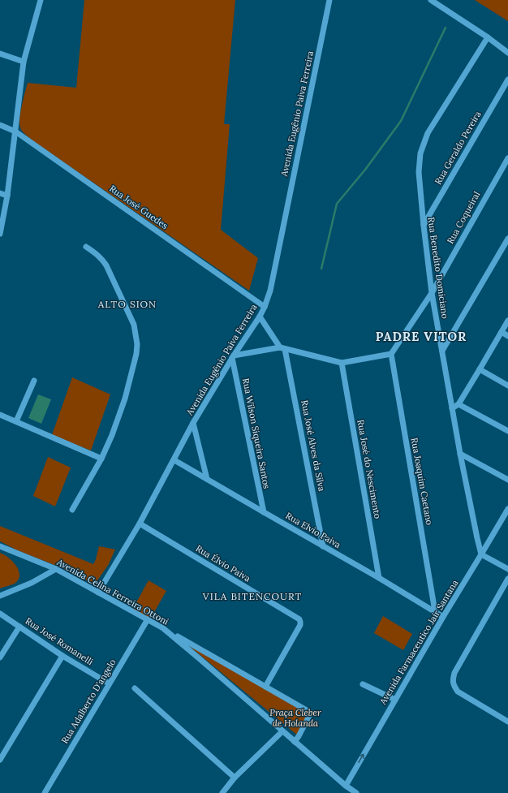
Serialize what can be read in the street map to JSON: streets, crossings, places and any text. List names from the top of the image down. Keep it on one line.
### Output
{"streets":{"street":["Avenida Eugênio Paiva Ferreira","Rua Geraldo Pereira","Rua José Guedes","Rua Coqueiral","Rua Benedito Domiciano","Rua Wilson Siqueira Santos","Rua José Alves da Silva","Rua José do Nescimento","Rua Joaquim Caetano","Rua Elvio Paiva","Rua Élvio Paiva","Avenida Celina Ferreira Ottoni","Rua José Romanelli","Avenida Farmaceutico Jair Santana","Rua Adalberto D'angelo"]},"crossings":[["Avenida Eugênio Paiva Ferreira","Rua José Guedes"],["Avenida Eugênio Paiva Ferreira","Rua Wilson Siqueira Santos"],["Avenida Eugênio Paiva Ferreira","Rua Elvio Paiva"],["Avenida Eugênio Paiva Ferreira","Rua Élvio Paiva"],["Avenida Eugênio Paiva Ferreira","Avenida Celina Ferreira Ottoni"],["Rua Geraldo Pereira","Rua Benedito Domiciano"],["Rua Coqueiral","Rua Benedito Domiciano"],["Rua Coqueiral","Rua Joaquim Caetano"],["Rua Benedito Domiciano","Avenida Farmaceutico Jair Santana"],["Rua Wilson Siqueira Santos","Rua Elvio Paiva"],["Rua José Alves da Silva","Rua Elvio Paiva"],["Rua José do Nescimento","Rua Elvio Paiva"],["Rua Joaquim Caetano","Rua Elvio Paiva"],["Rua Elvio Paiva","Avenida Farmaceutico Jair Santana"],["Avenida Celina Ferreira Ottoni","Avenida Farmaceutico Jair Santana"],["Avenida Celina Ferreira Ottoni","Rua Adalberto D'angelo"],["Rua José Romanelli","Rua Adalberto D'angelo"]],"districts":["ALTO SION","PADRE VITOR","VILA BITENCOURT"],"parks":["Praça Cleber de Holanda"]}
